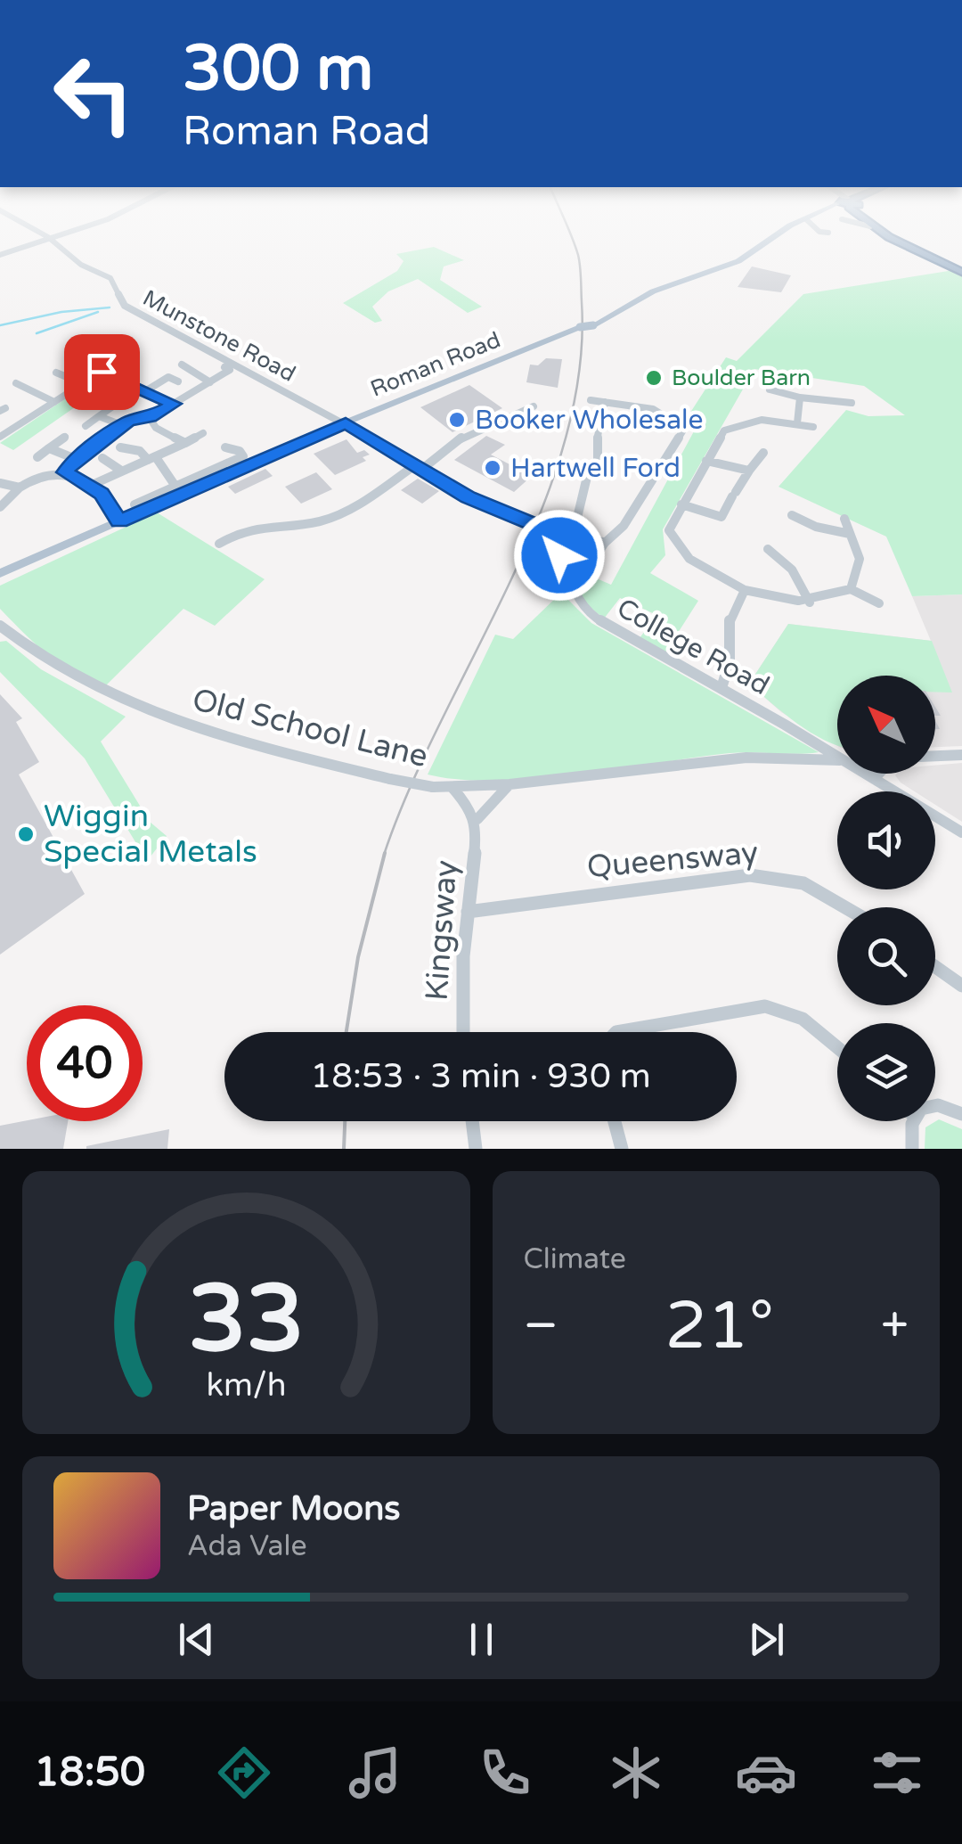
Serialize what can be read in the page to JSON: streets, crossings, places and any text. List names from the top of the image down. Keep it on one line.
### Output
{"streets":{"main road":["Roman Road"],"street":["Munstone Road","College Road","Old School Lane","Queensway","Kingsway"]},"crossings":[["Munstone Road","Roman Road"],["Munstone Road","College Road"],["Roman Road","College Road"],["Queensway","Kingsway"]],"places":["Boulder Barn","Booker Wholesale","Hartwell Ford","Wiggin Special Metals"],"north":"top left","page":{"turn":["300 m","Roman Road"],"limit":"40","trip":"18:53 · 3 min · 930 m","tile":"Climate","heat":["−","21°","+"],"song":["Paper Moons","Ada Vale"],"tabs":"18:50","gauge":["33","km/h"]}}
